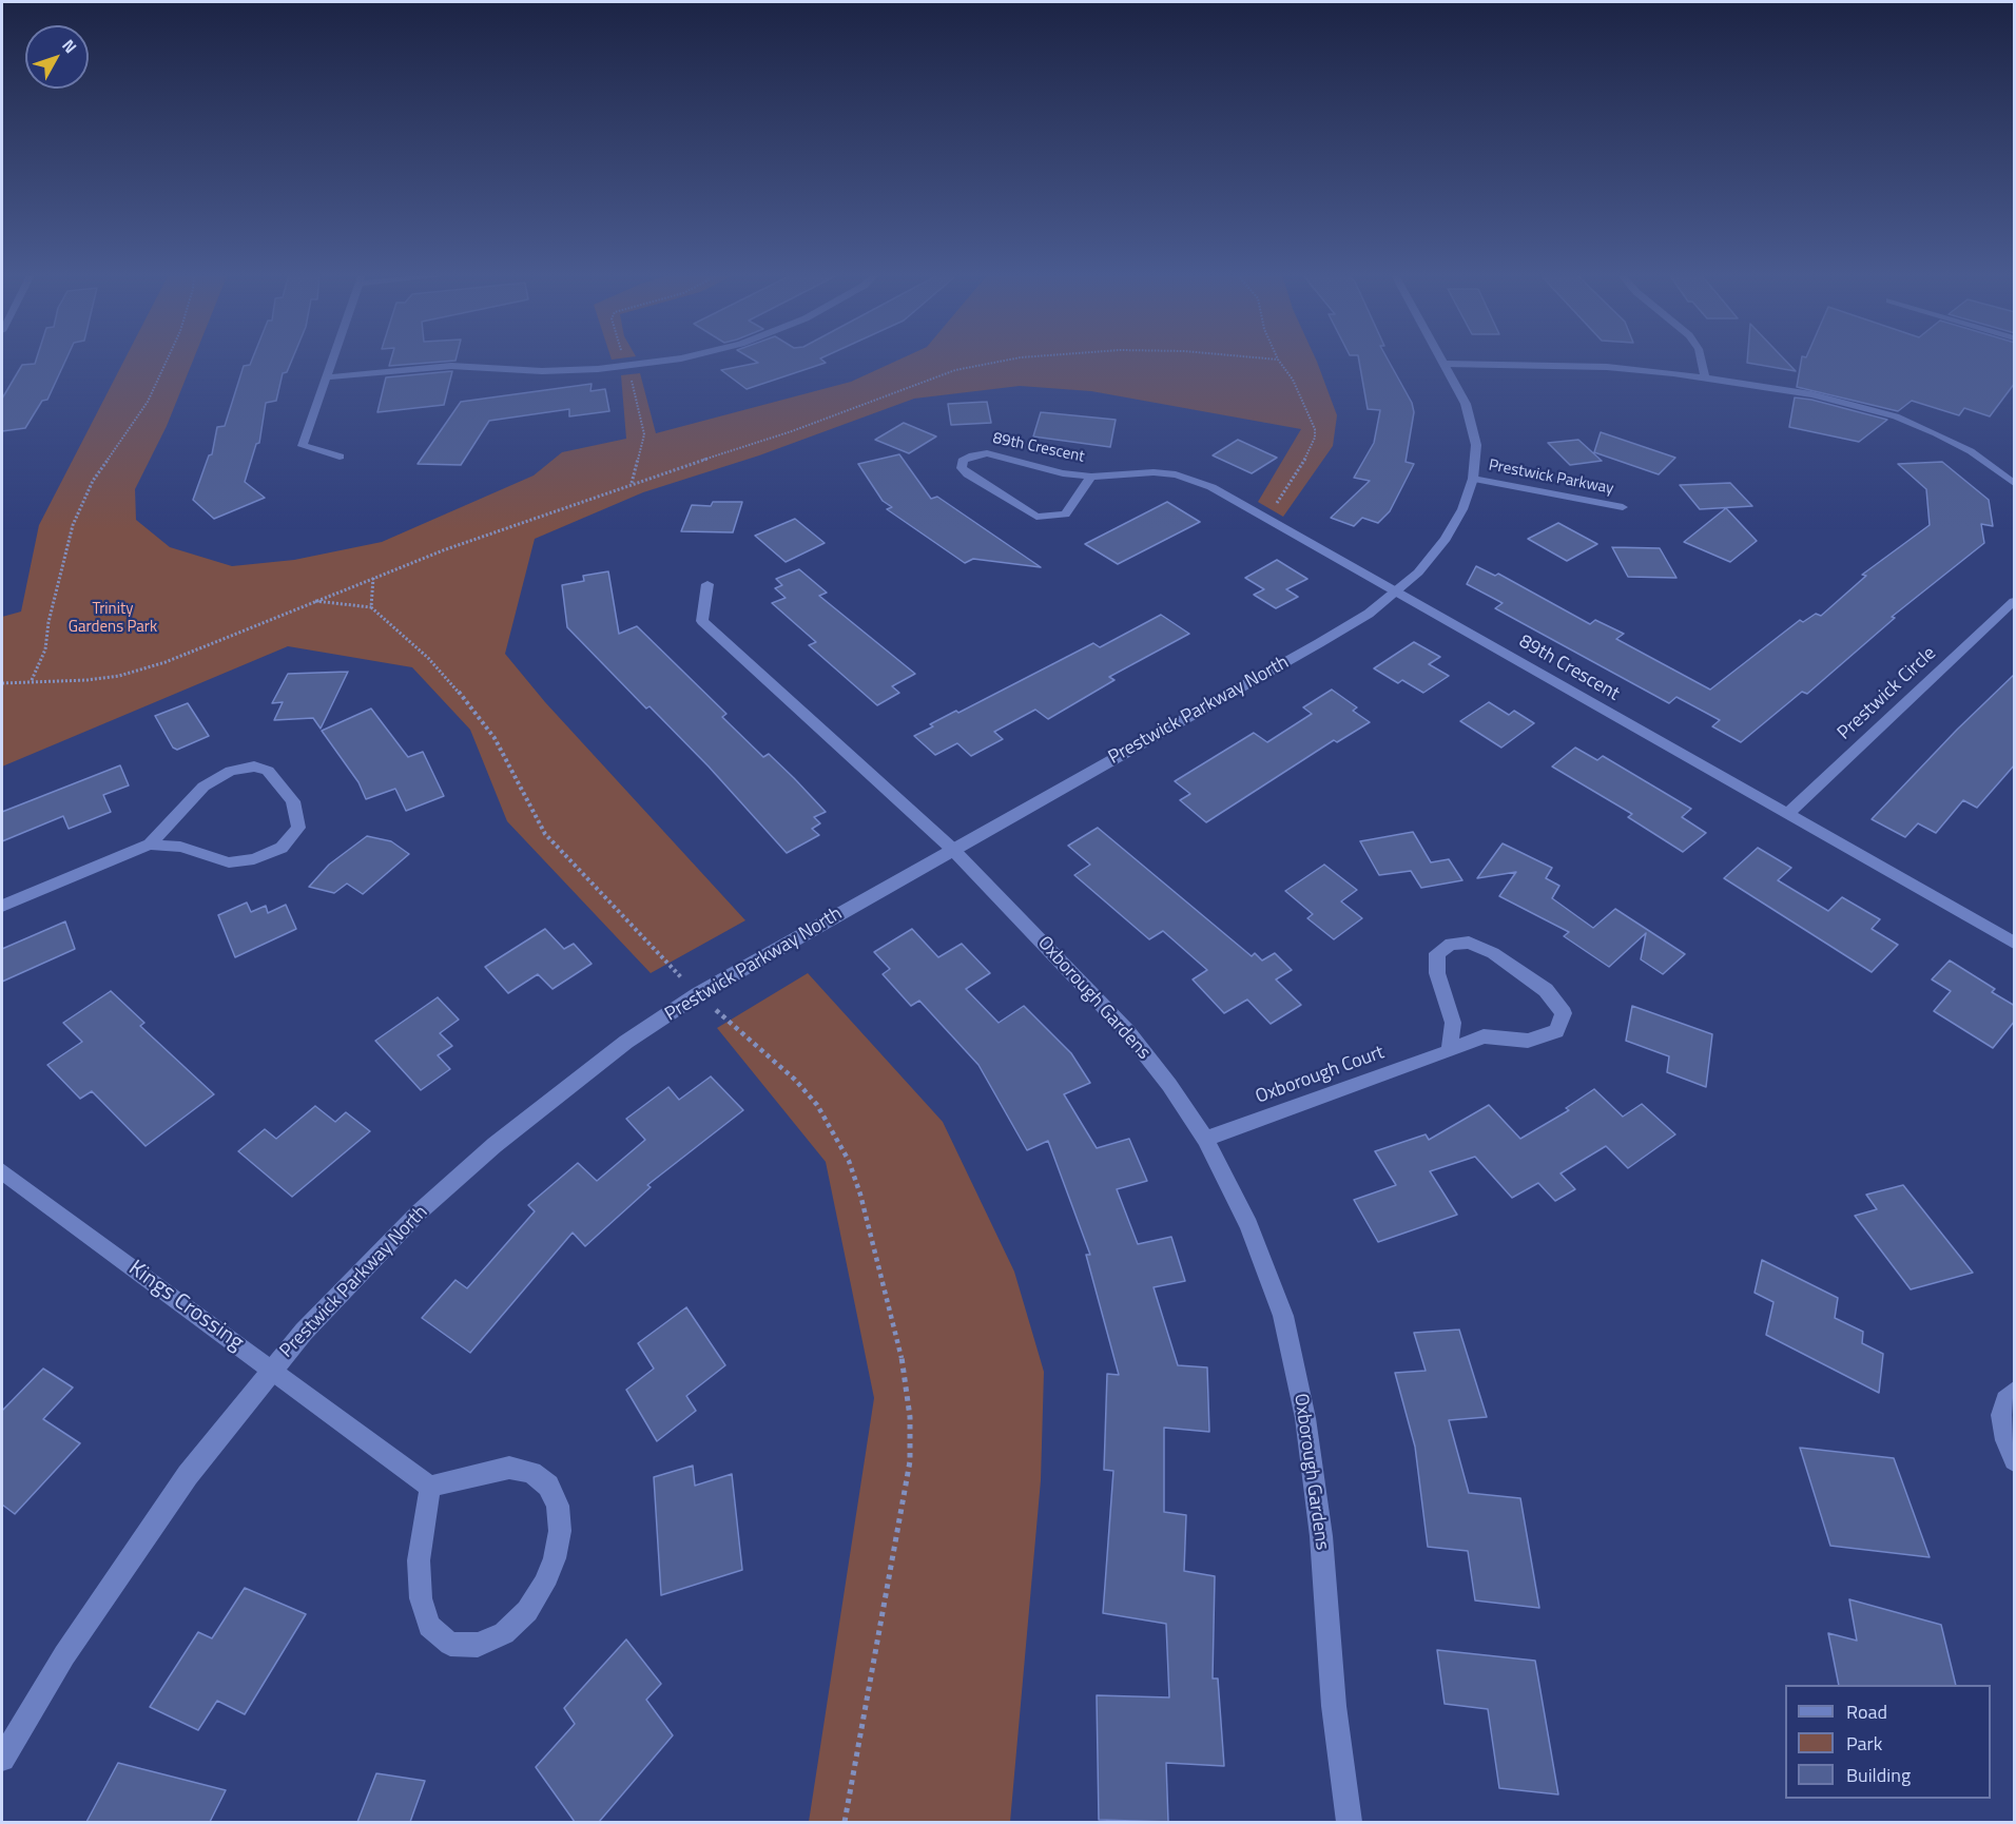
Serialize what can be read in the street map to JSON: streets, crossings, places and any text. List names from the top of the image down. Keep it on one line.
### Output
{"streets":{"street":["89th Crescent","Prestwick Parkway","Prestwick Circle","Prestwick Parkway North","Oxborough Gardens","Oxborough Court","Kings Crossing"]},"crossings":[["89th Crescent","Prestwick Circle"],["89th Crescent","Prestwick Parkway North"],["Prestwick Parkway","Prestwick Parkway North"],["Prestwick Parkway North","Oxborough Gardens"],["Prestwick Parkway North","Kings Crossing"],["Oxborough Gardens","Oxborough Court"]],"parks":["Trinity Gardens Park"],"legend":["Road","Park","Building"],"north":"top right"}
